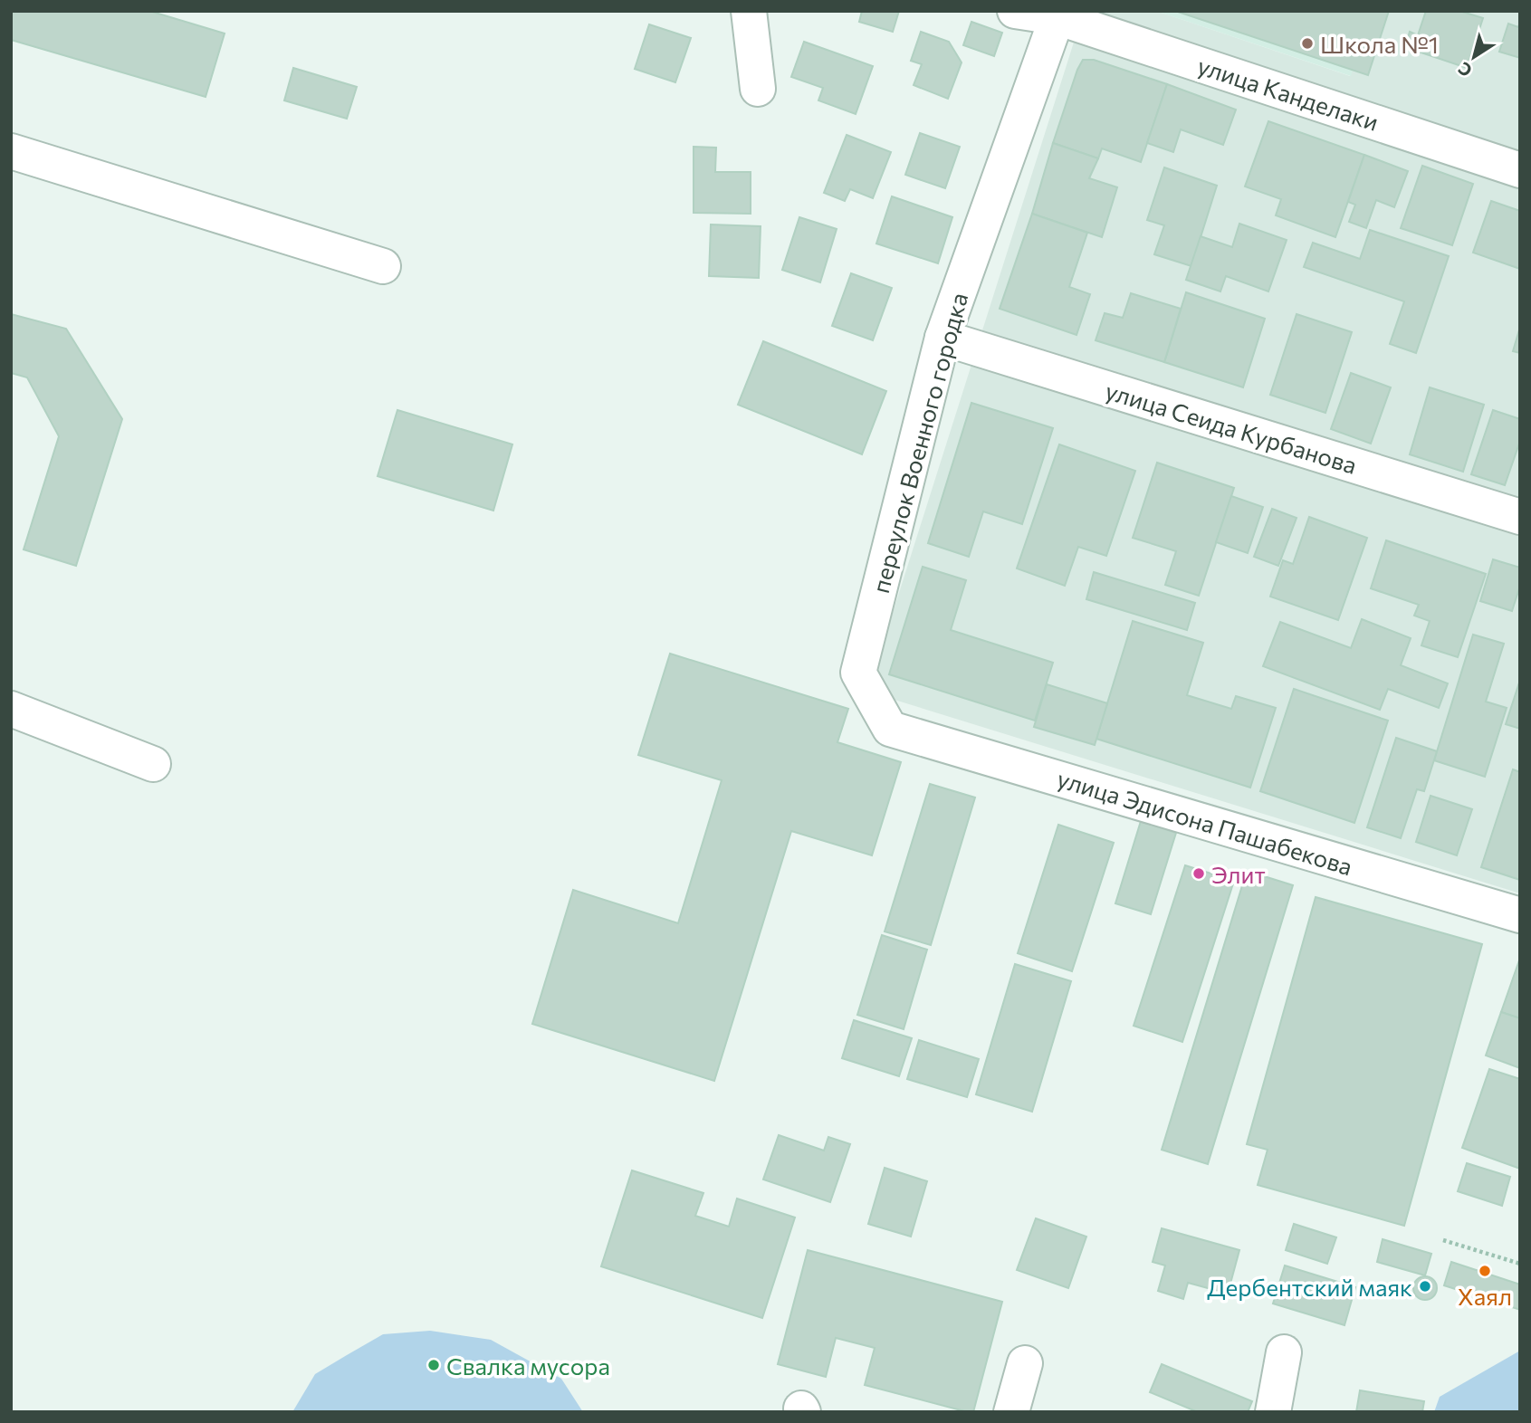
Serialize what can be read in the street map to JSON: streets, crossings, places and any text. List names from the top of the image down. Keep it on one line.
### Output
{"streets":{"street":["улица Канделаки","улица Сеида Курбанова","переулок Военного городка","улица Эдисона Пашабекова"]},"crossings":[["улица Канделаки","переулок Военного городка"],["улица Сеида Курбанова","переулок Военного городка"],["переулок Военного городка","улица Эдисона Пашабекова"]],"places":["Школа №1","Элит","Хаял","Дербентский маяк","Свалка мусора"],"north":"bottom left"}
